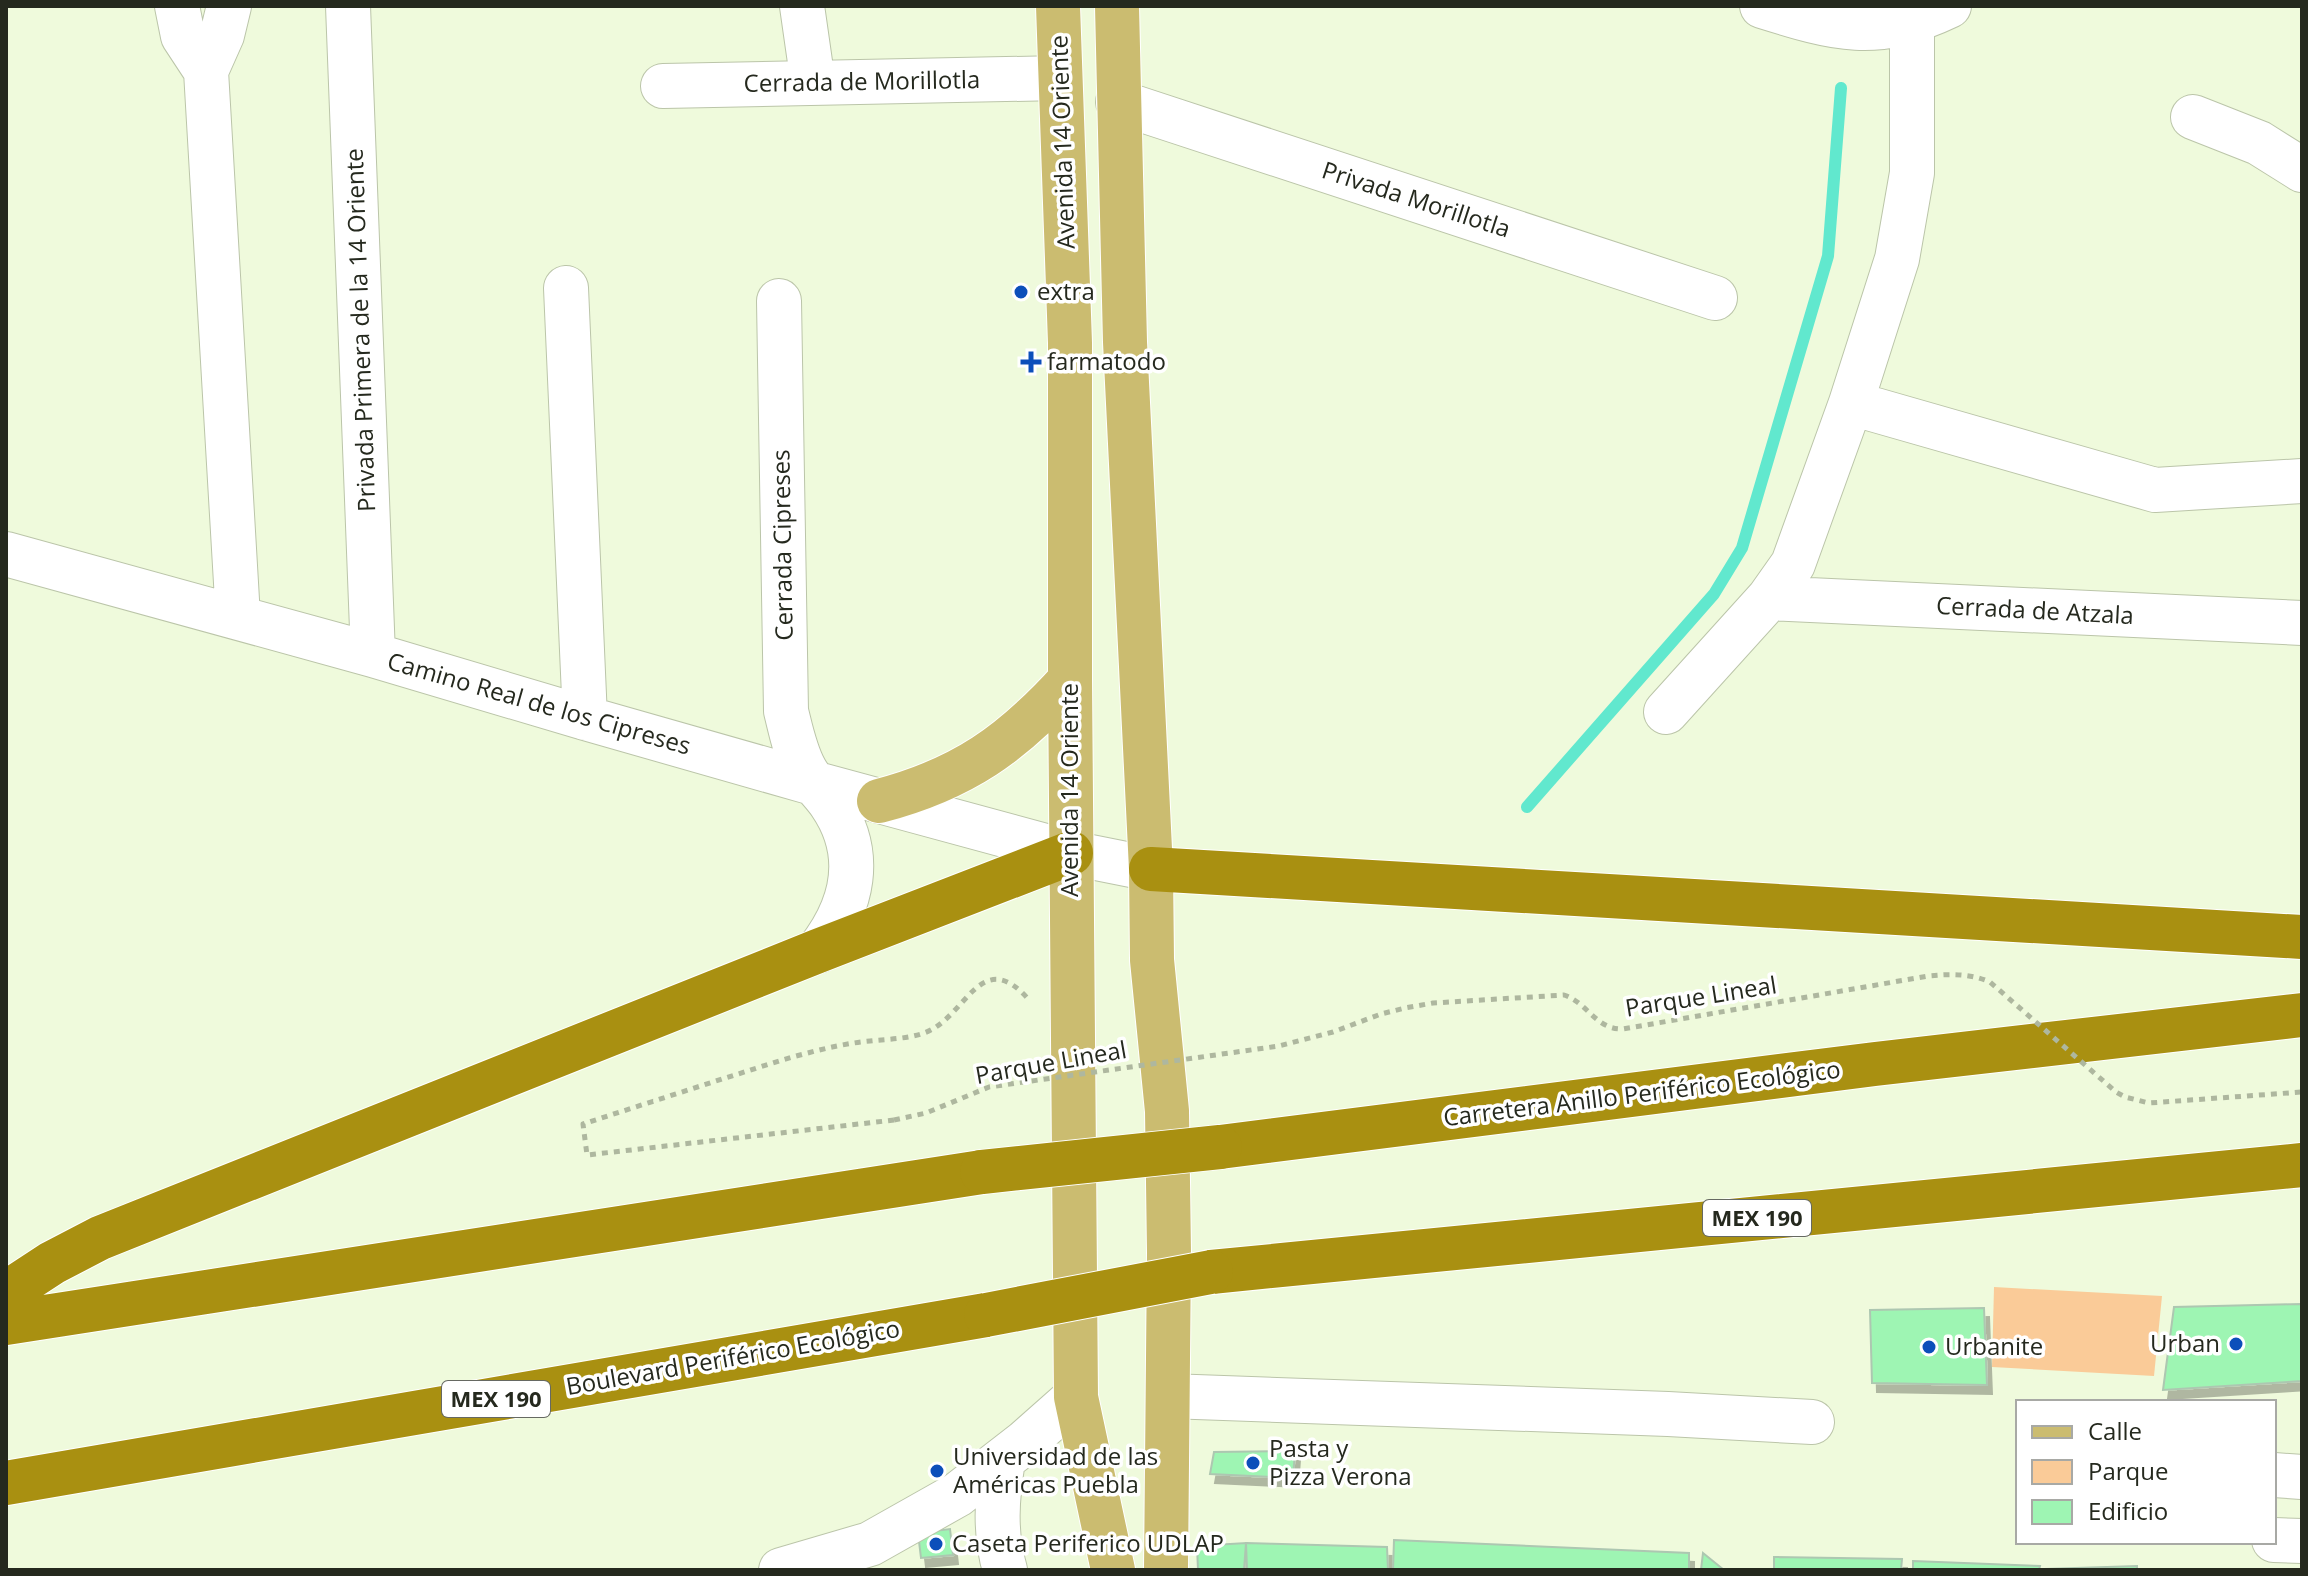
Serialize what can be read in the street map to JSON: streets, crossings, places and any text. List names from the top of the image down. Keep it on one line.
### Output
{"streets":{"highway":["Carretera Anillo Periférico Ecológico","MEX 190","Boulevard Periférico Ecológico"],"main road":["Avenida 14 Oriente"],"street":["Cerrada de Morillotla","Privada Morillotla","Privada Primera de la 14 Oriente","Cerrada Cipreses","Cerrada de Atzala","Camino Real de los Cipreses"],"path":["Parque Lineal"]},"crossings":[["Cerrada de Morillotla","Avenida 14 Oriente"],["Avenida 14 Oriente","Camino Real de los Cipreses"],["Privada Primera de la 14 Oriente","Camino Real de los Cipreses"],["Cerrada Cipreses","Camino Real de los Cipreses"]],"places":{"other":["extra","Urban","Urbanite","Pasta y Pizza Verona","Universidad de las Américas Puebla","Caseta Periferico UDLAP"],"health":["farmatodo"]},"legend":["Calle","Parque","Edificio"]}
